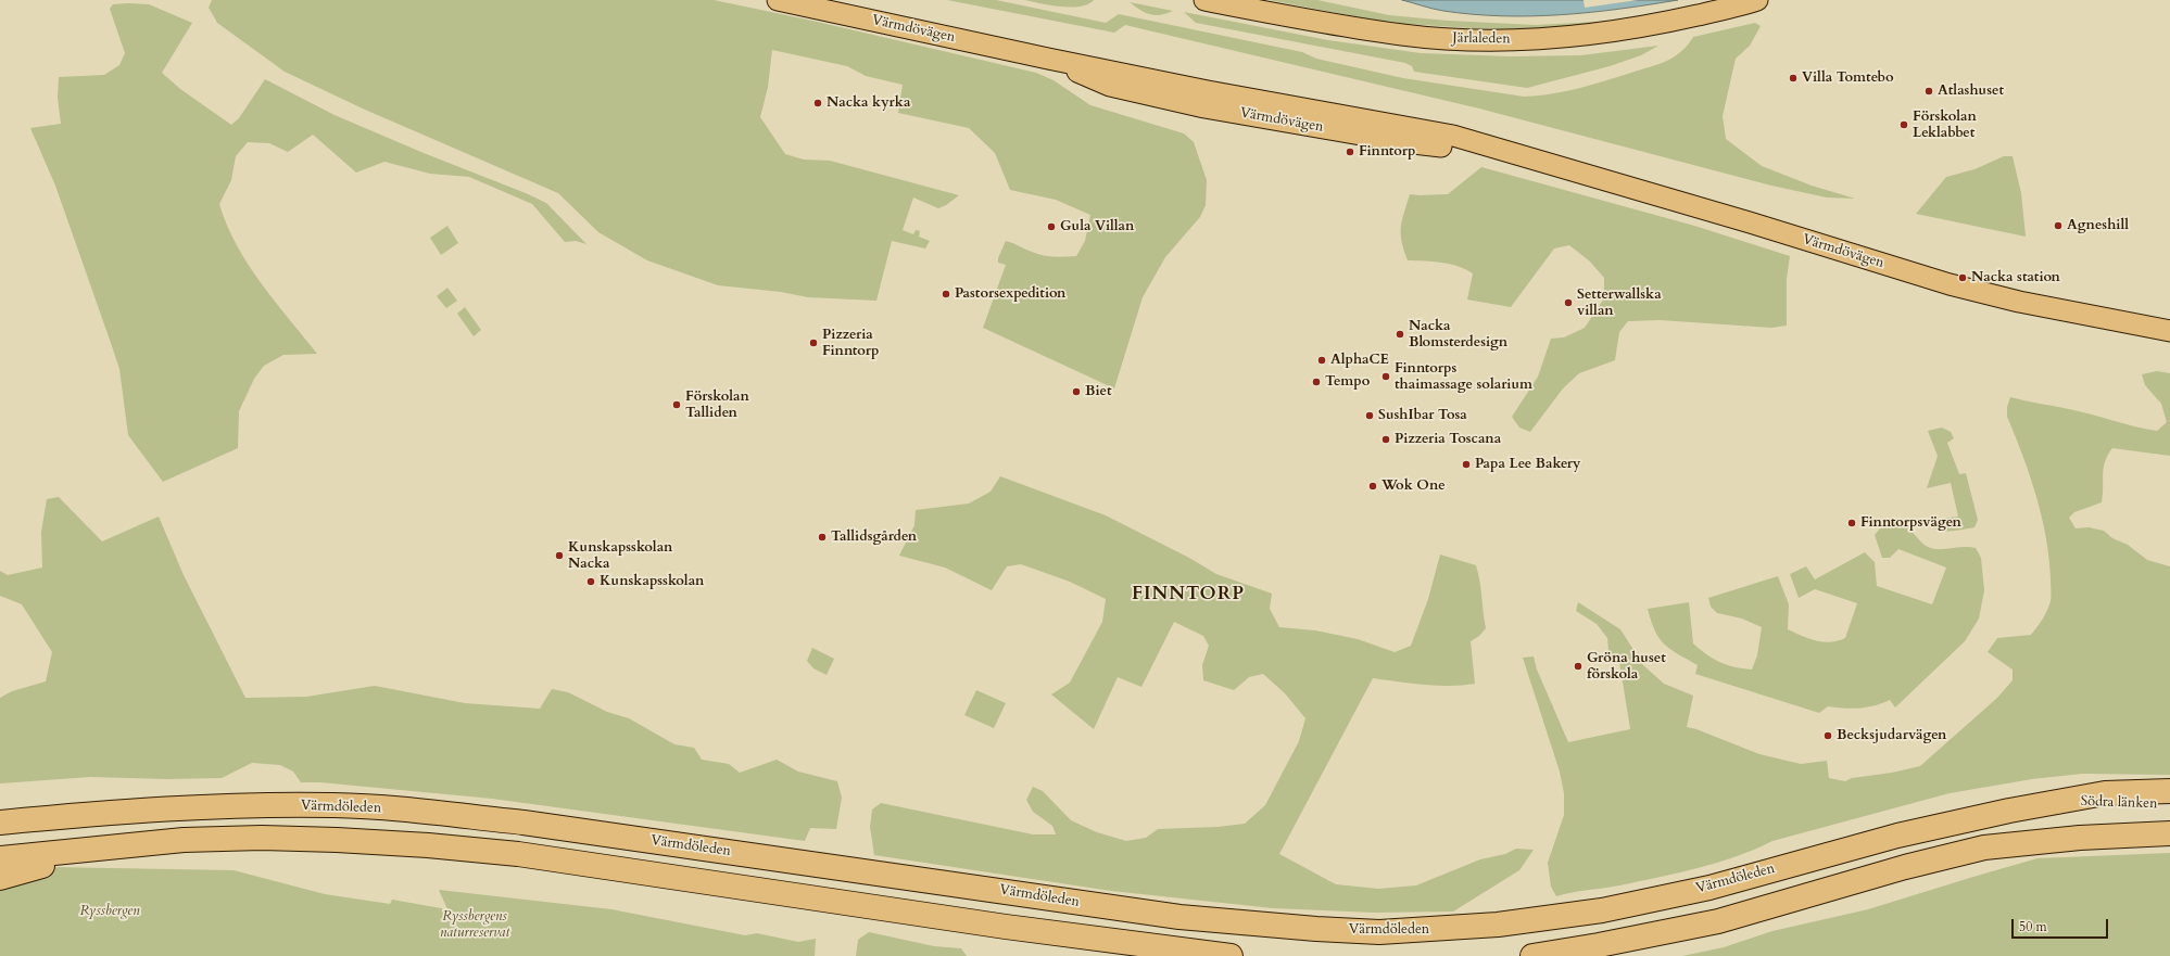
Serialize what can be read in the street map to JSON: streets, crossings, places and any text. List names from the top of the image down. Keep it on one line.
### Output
{"streets":{"highway":["Södra länken","Värmdöleden"],"main road":["Värmdövägen","Järlaleden"]},"crossings":[["Södra länken","Värmdöleden"]],"districts":["FINNTORP"],"parks":["Ryssbergen","Ryssbergens naturreservat"],"places":["Villa Tomtebo","Atlashuset","Nacka kyrka","Förskolan Leklabbet","Finntorp","Agneshill","Gula Villan","Nacka station","Pastorsexpedition","Setterwallska villan","Nacka Blomsterdesign","Pizzeria Finntorp","AlphaCE","Finntorps thaimassage solarium","Tempo","Biet","Förskolan Talliden","SushIbar Tosa","Pizzeria Toscana","Papa Lee Bakery","Wok One","Finntorpsvägen","Tallidsgården","Kunskapsskolan Nacka","Kunskapsskolan","Gröna huset förskola","Becksjudarvägen"],"scale_bar":"50 m"}
